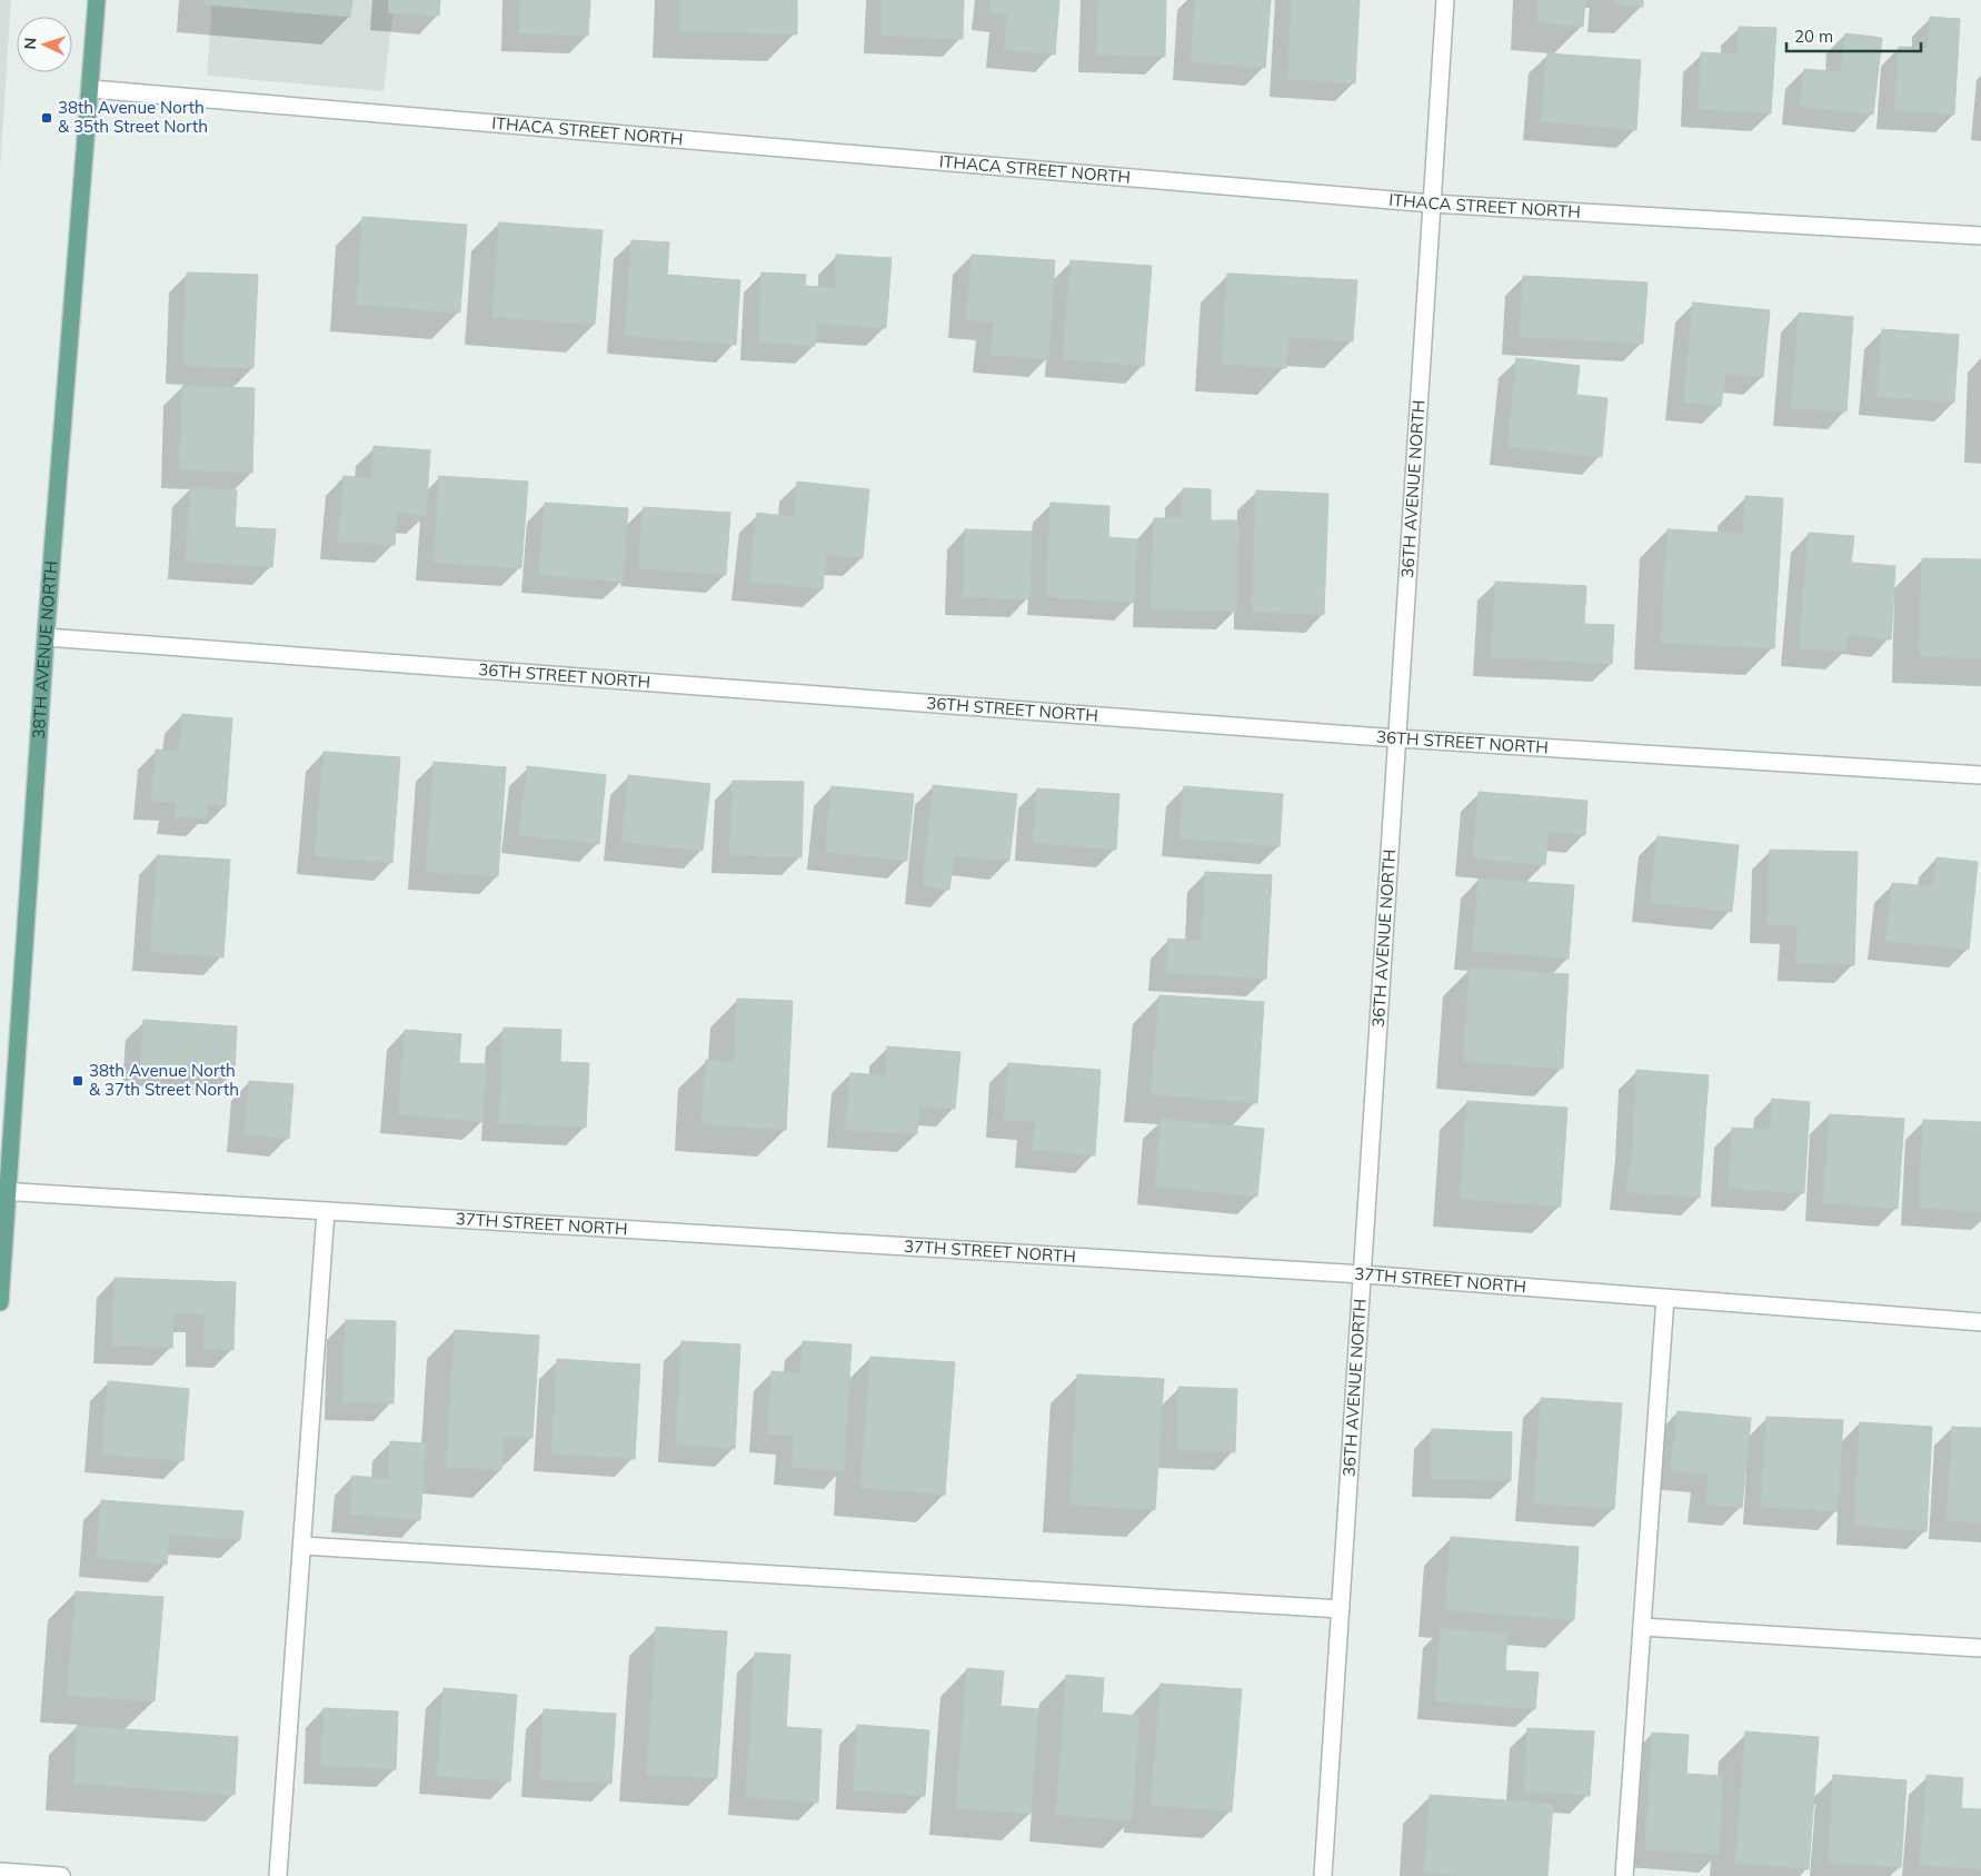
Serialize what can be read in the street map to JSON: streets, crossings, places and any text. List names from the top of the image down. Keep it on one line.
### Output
{"streets":{"main road":["38TH AVENUE NORTH"],"street":["ITHACA STREET NORTH","36TH AVENUE NORTH","36TH STREET NORTH","37TH STREET NORTH"]},"crossings":[["ITHACA STREET NORTH","36TH AVENUE NORTH"],["ITHACA STREET NORTH","38TH AVENUE NORTH"],["36TH AVENUE NORTH","36TH STREET NORTH"],["36TH AVENUE NORTH","37TH STREET NORTH"],["38TH AVENUE NORTH","36TH STREET NORTH"],["38TH AVENUE NORTH","37TH STREET NORTH"]],"places":{"transit":["38th Avenue North & 35th Street North","38th Avenue North & 37th Street North"]},"scale_bar":"20 m","north":"left"}
